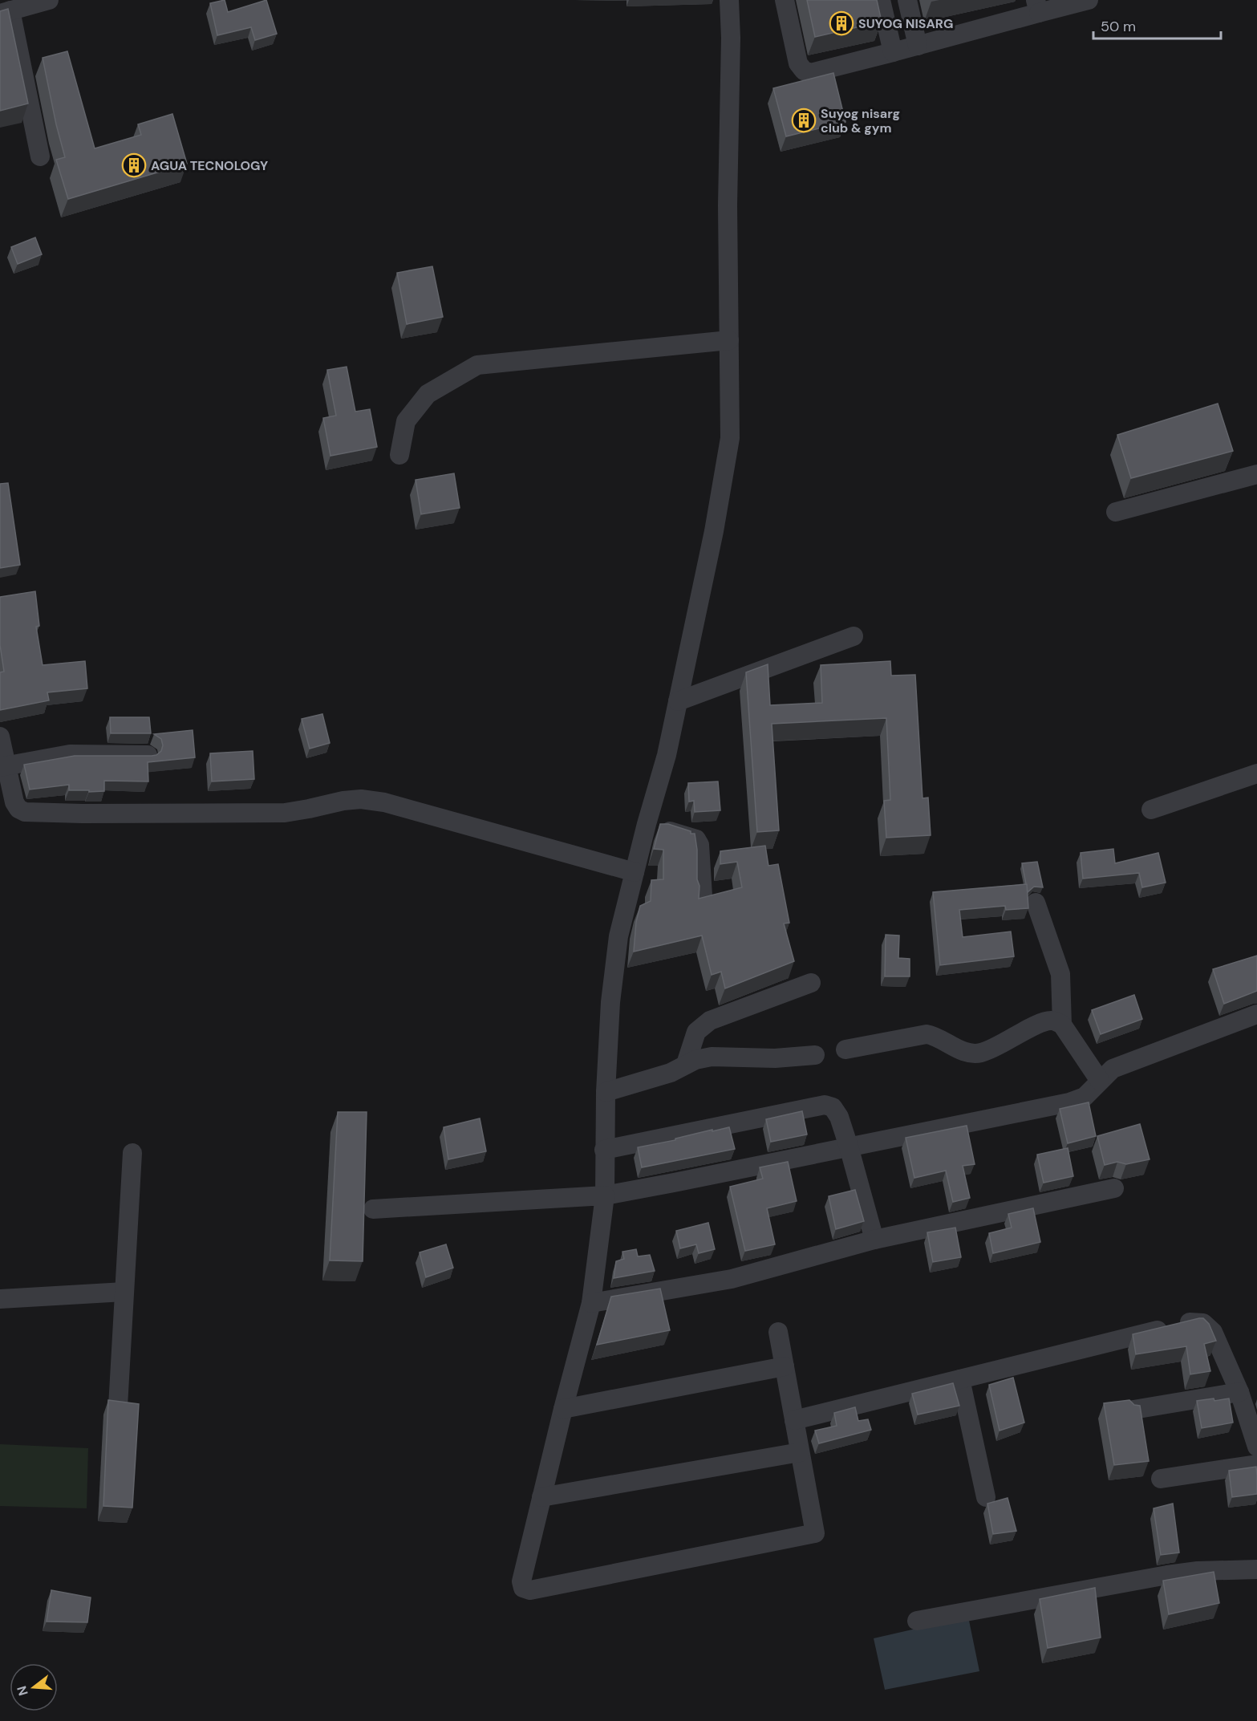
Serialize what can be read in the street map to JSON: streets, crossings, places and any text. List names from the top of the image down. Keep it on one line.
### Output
{"places":{"building":["SUYOG NISARG","Suyog nisarg club & gym","AGUA TECNOLOGY"]},"scale_bar":"50 m","north":"left"}
